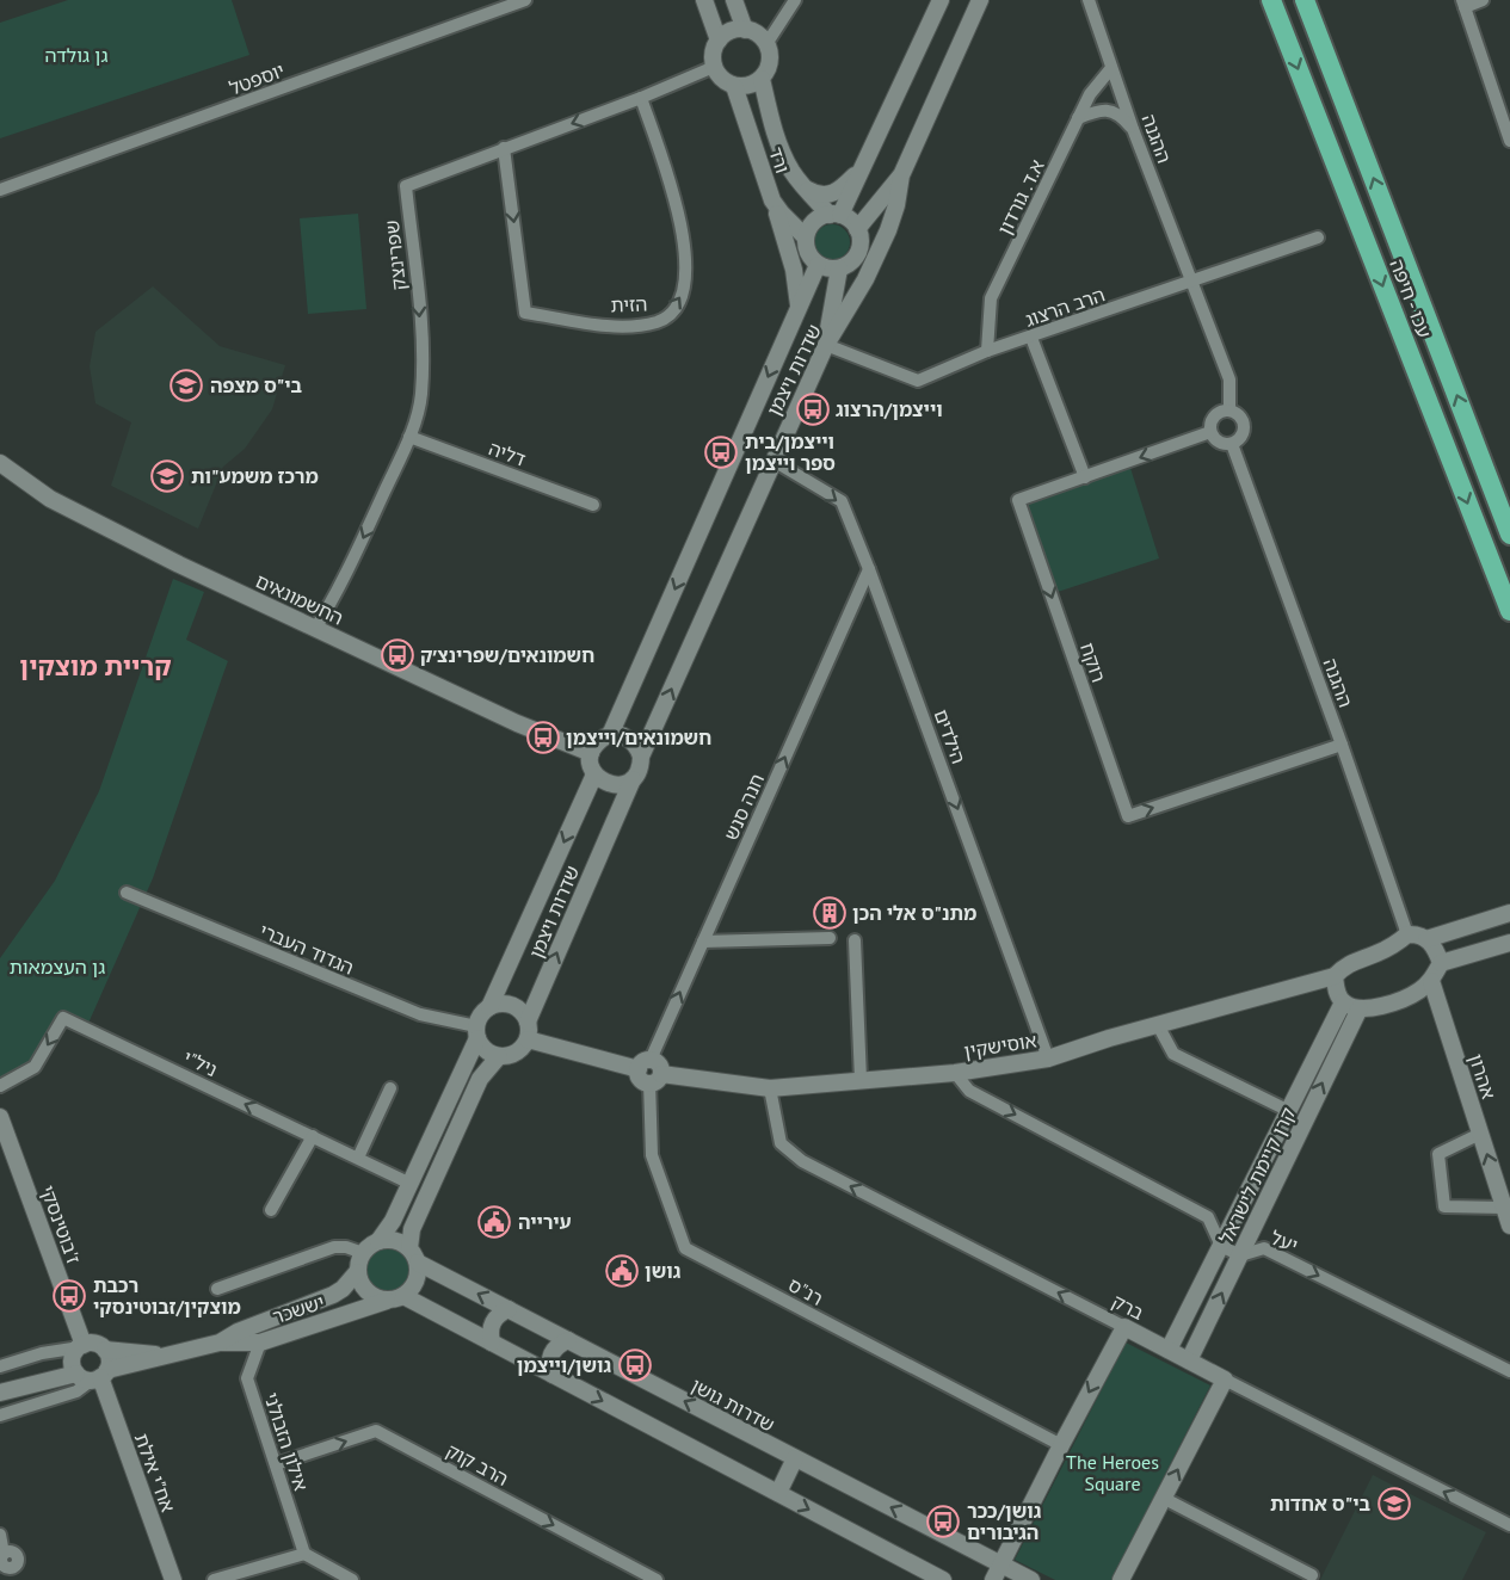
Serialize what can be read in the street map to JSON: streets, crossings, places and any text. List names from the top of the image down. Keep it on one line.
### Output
{"streets":{"highway":["עכו - חיפה"],"street":["יוספטל","ההגנה","ורד","א.ד. גורדון","שפרינצק","הזית","הרב הרצוג","שדרות ויצמן","דליה","החשמונאים","רוקח","הילדים","חנה סנש","הגדוד העברי","אוסישקין","ניל\"י","אהרון","קרן קיימת לישראל","ז'בוטינסקי","יעל","רנ\"ס","ברק","יששכר","שדרות גושן","אילון הזבולני","הרב קוק","אח\"י אילת"]},"crossings":[["ההגנה","א.ד. גורדון"],["ההגנה","הרב הרצוג"],["ההגנה","רוקח"],["ההגנה","אוסישקין"],["ורד","שפרינצק"],["ורד","שדרות ויצמן"],["א.ד. גורדון","הרב הרצוג"],["שפרינצק","הזית"],["שפרינצק","דליה"],["שפרינצק","החשמונאים"],["הרב הרצוג","שדרות ויצמן"],["שדרות ויצמן","החשמונאים"],["שדרות ויצמן","הילדים"],["שדרות ויצמן","הגדוד העברי"],["הילדים","חנה סנש"],["הילדים","אוסישקין"],["אוסישקין","רנ\"ס"],["אוסישקין","ברק"],["קרן קיימת לישראל","יעל"],["קרן קיימת לישראל","ברק"],["ז'בוטינסקי","יששכר"],["ז'בוטינסקי","אח\"י אילת"],["יששכר","שדרות גושן"],["יששכר","אילון הזבולני"],["יששכר","אח\"י אילת"],["אילון הזבולני","הרב קוק"]],"one_way":["שפרינצק","הילדים","חנה סנש","ניל\"י","יעל","ברק","הרב קוק"],"districts":["קריית מוצקין"],"parks":["גן גולדה","גן העצמאות","The Heroes Square"],"places":{"school or university":["בי\"ס מצפה","מרכז משמע\"ות","בי\"ס אחדות"],"bus stop":["וייצמן/הרצוג","וייצמן/בית ספר וייצמן","חשמונאים/שפרינצ׳ק","חשמונאים/וייצמן","רכבת מוצקין/זבוטינסקי","גושן/וייצמן","גושן/ככר הגיבורים"],"building":["מתנ\"ס אלי הכן"],"public building":["עירייה","גושן"]}}
